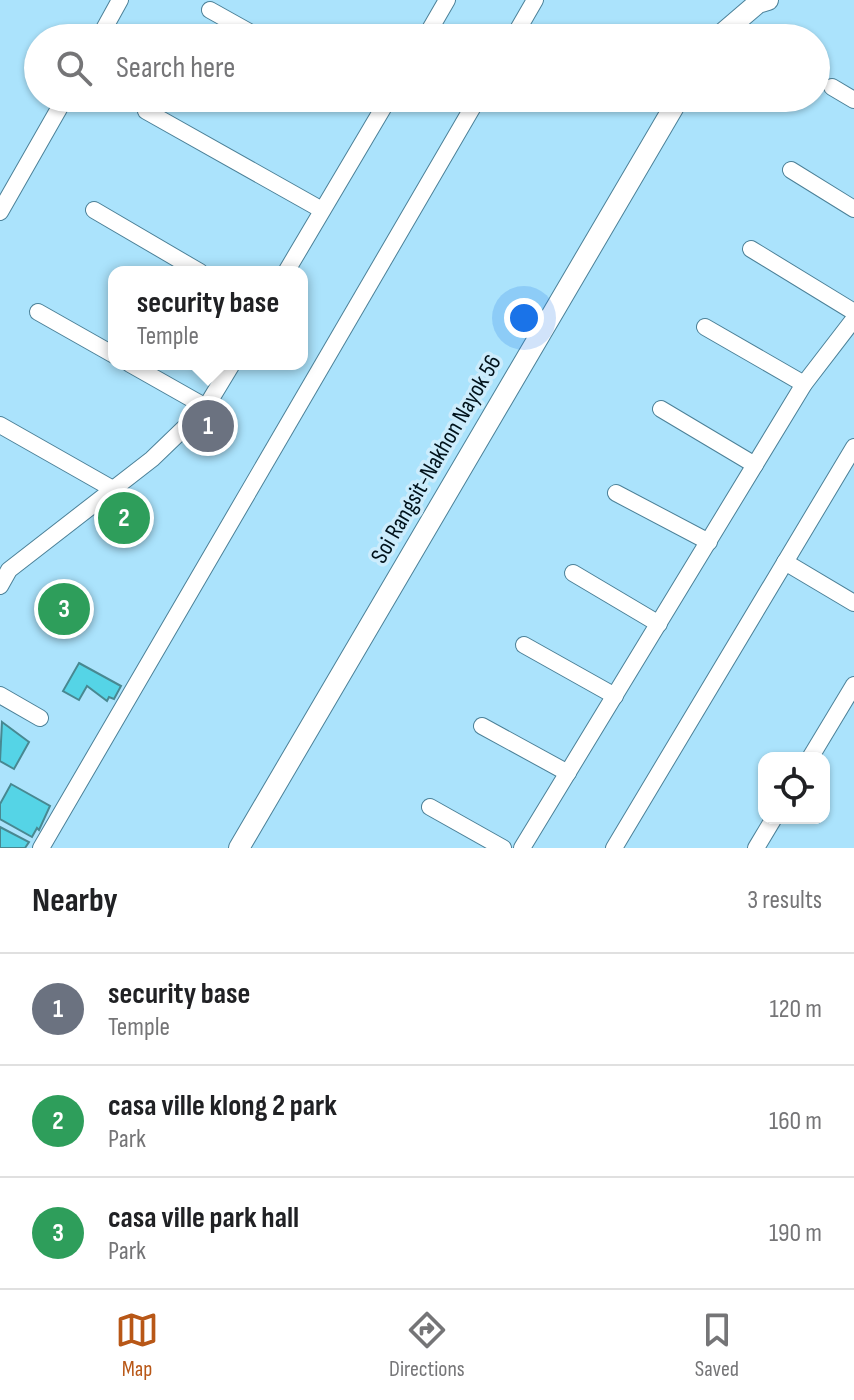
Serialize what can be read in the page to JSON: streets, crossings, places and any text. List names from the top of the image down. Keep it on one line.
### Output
{"streets":{"street":["Soi Rangsit-Nakhon Nayok 56"]},"page":{"search":"Search here","popup":["security base","Temple"],"pins":["1","2","3"],"heading":["Nearby","3 results"],"list":[{"mark":"1","name":"security base","note":"Temple","value":"120 m"},{"mark":"2","name":"casa ville klong 2 park","note":"Park","value":"160 m"},{"mark":"3","name":"casa ville park hall","note":"Park","value":"190 m"}],"nav":["Map","Directions","Saved"]}}
